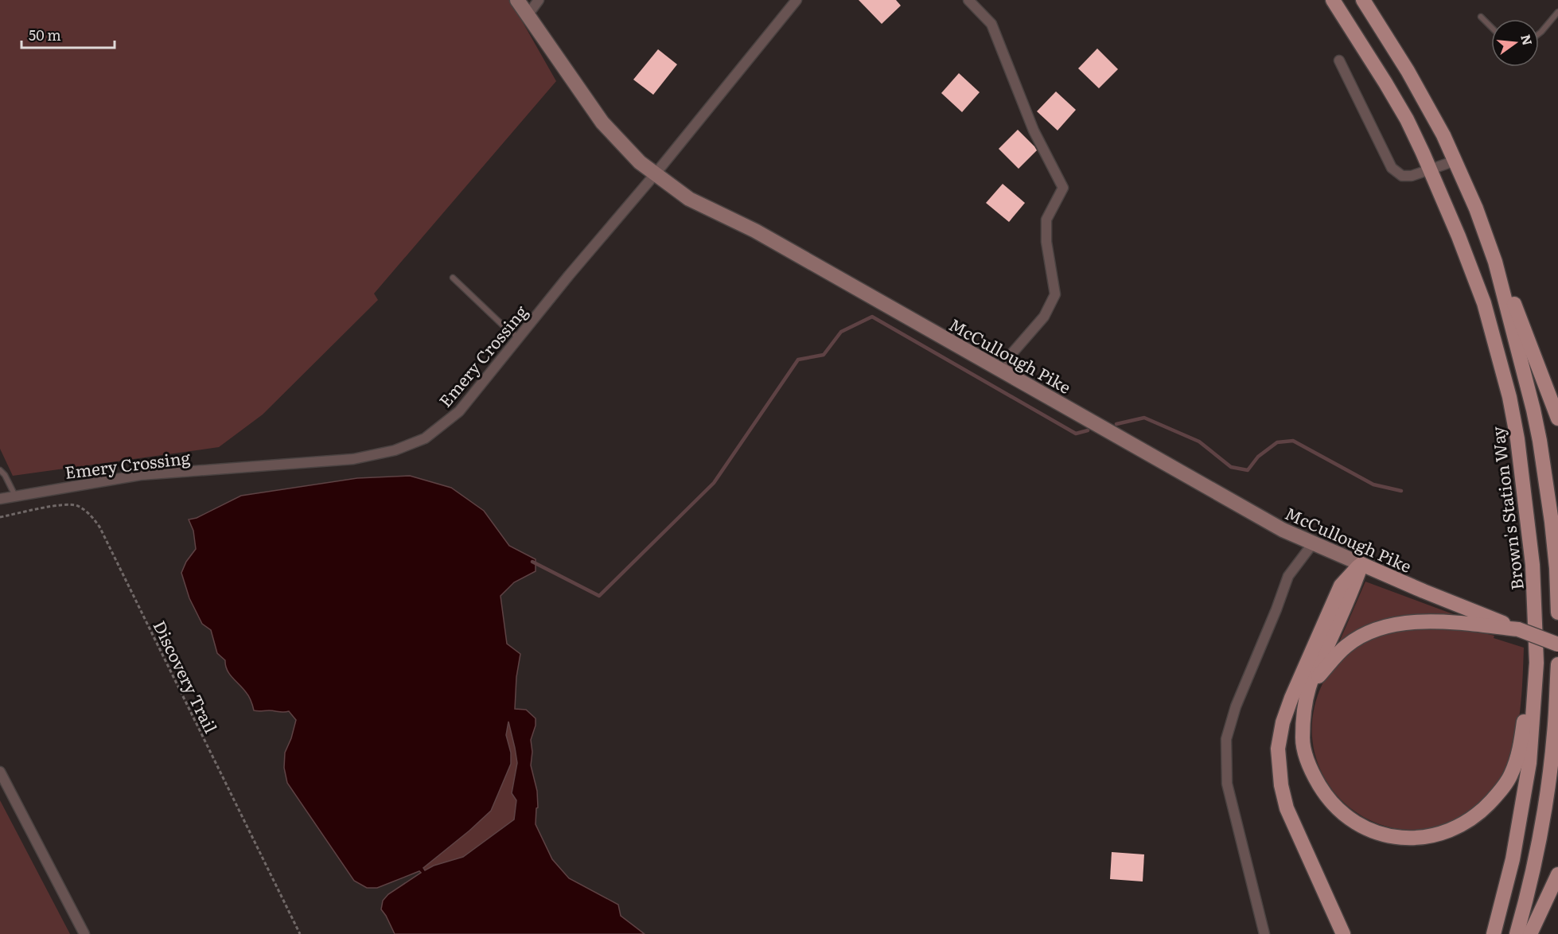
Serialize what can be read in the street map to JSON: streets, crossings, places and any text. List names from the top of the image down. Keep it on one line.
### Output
{"streets":{"main road":["McCullough Pike","Brown's Station Way"],"street":["Emery Crossing"],"path":["Discovery Trail"]},"crossings":[["McCullough Pike","Emery Crossing"]],"scale_bar":"50 m","north":"right"}
